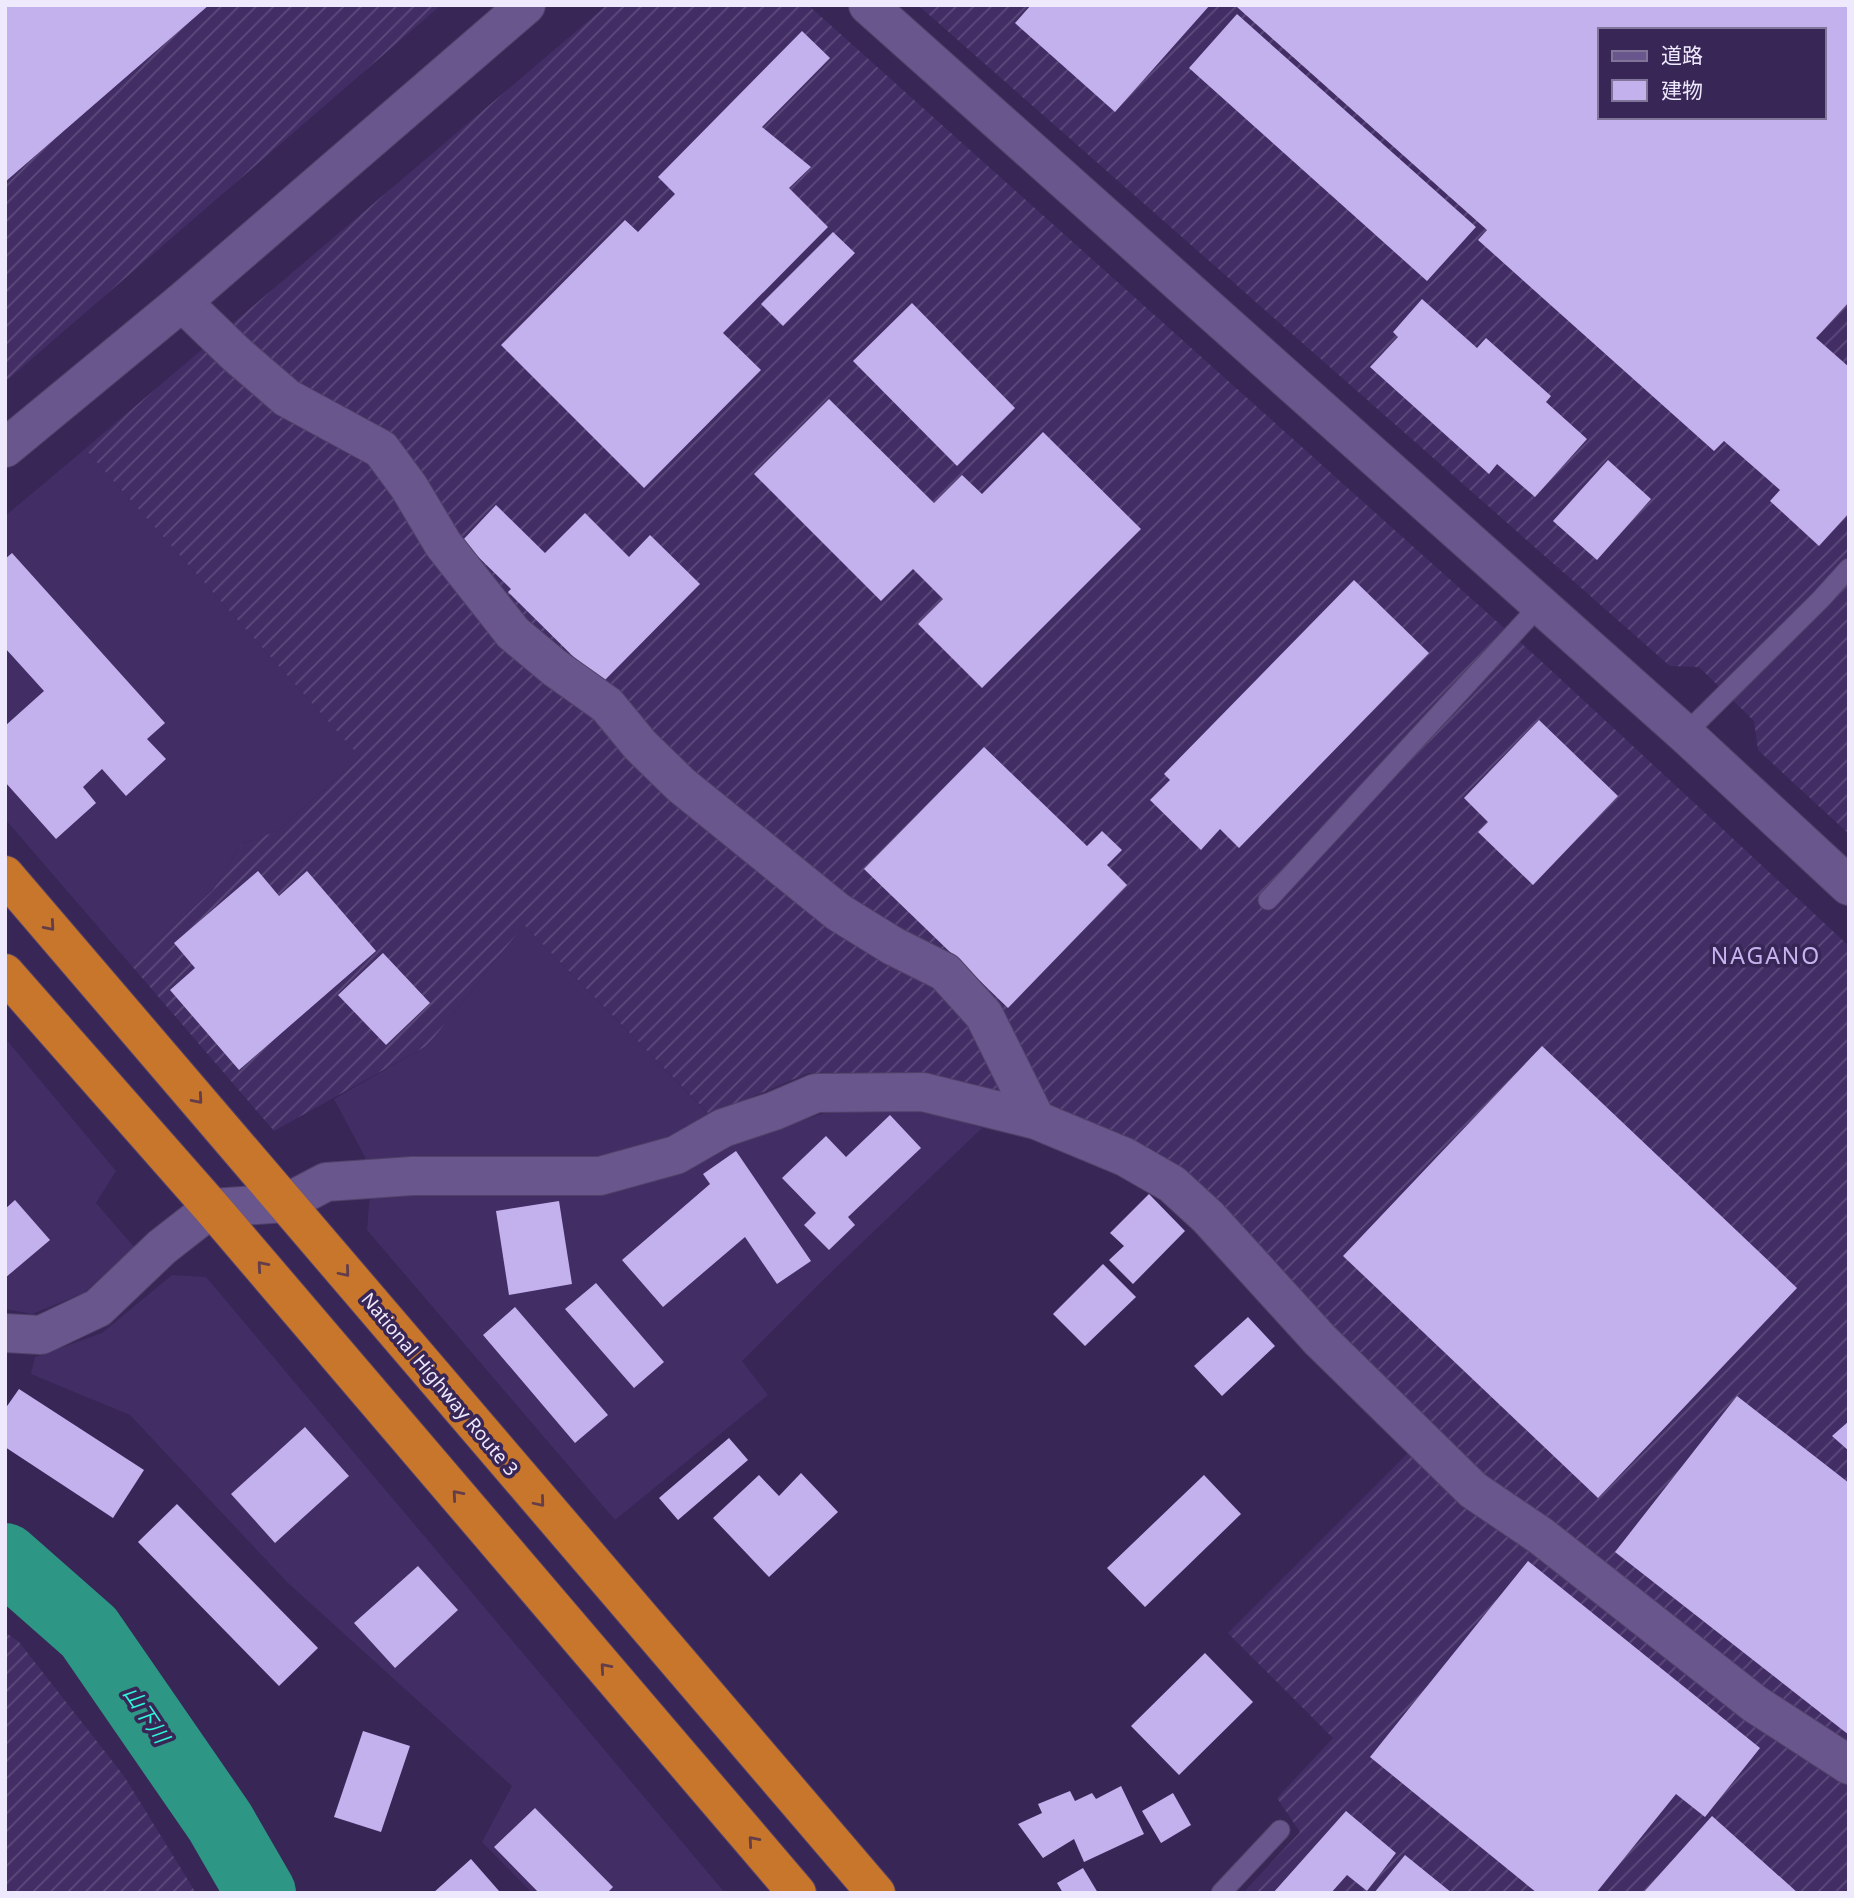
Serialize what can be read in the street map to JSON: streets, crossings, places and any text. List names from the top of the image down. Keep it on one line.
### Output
{"streets":{"highway":["National Highway Route 3"]},"districts":["NAGANO"],"water":["山下川"],"legend":["道路","建物"]}
